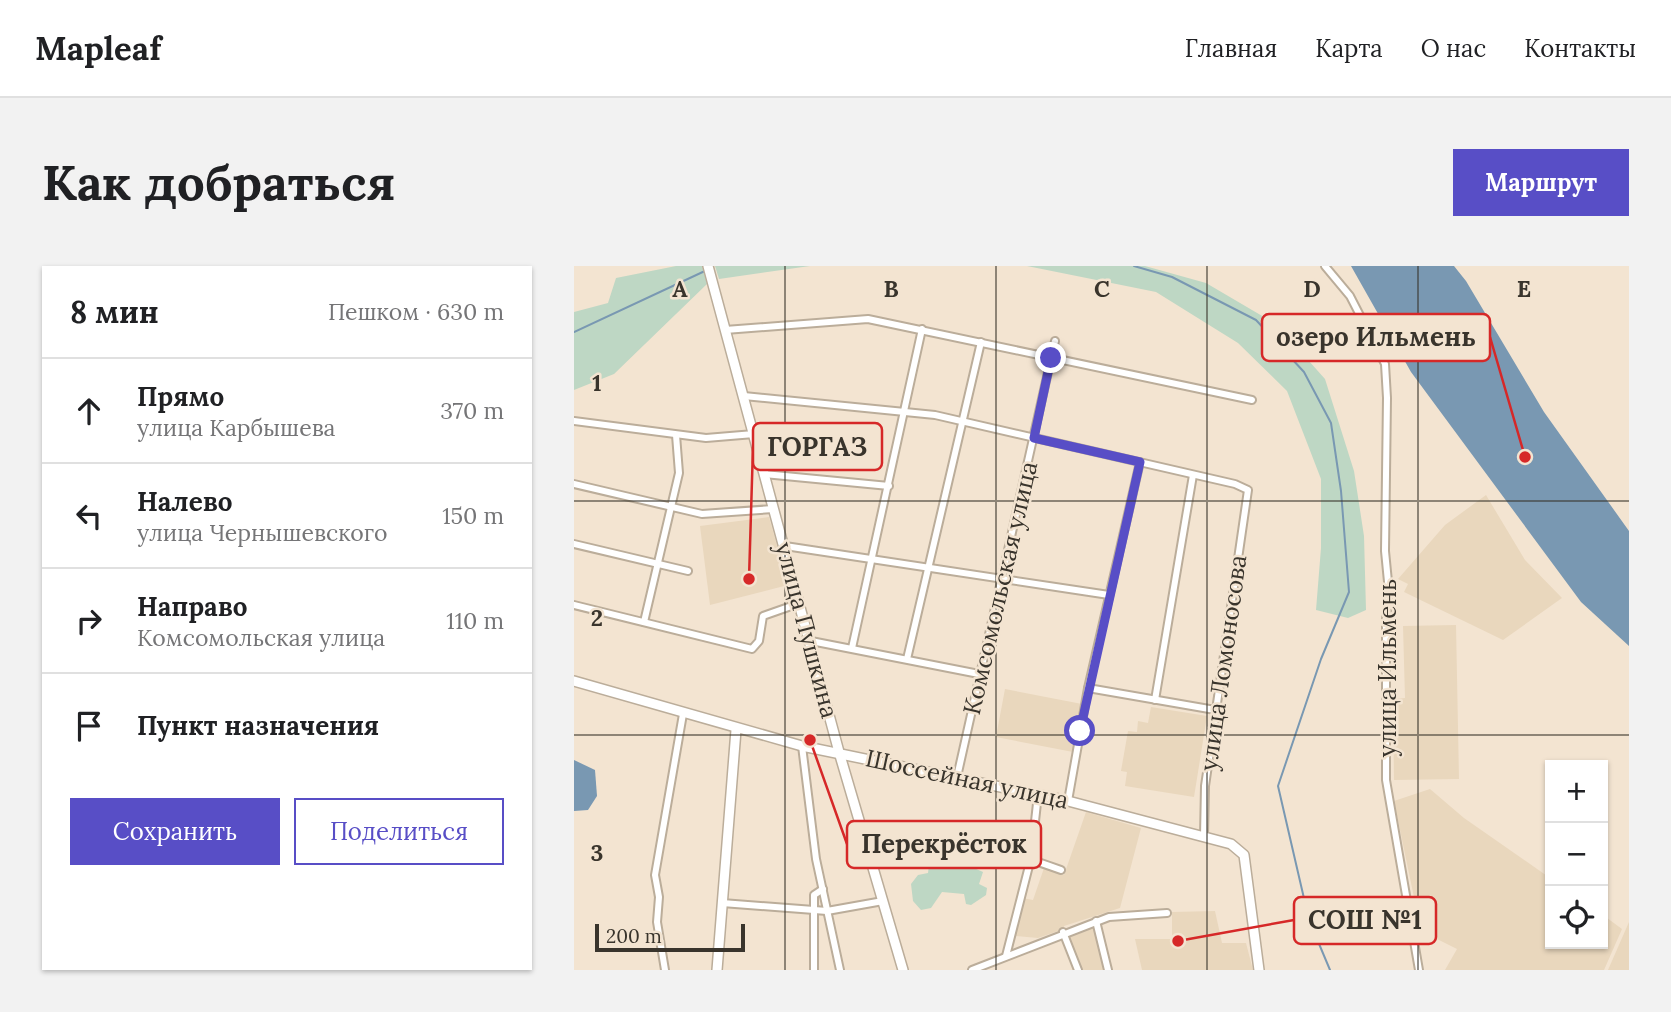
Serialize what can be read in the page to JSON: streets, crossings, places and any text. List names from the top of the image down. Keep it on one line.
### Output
{"streets":{"main road":["улица Пушкина","Шоссейная улица"],"street":["Комсомольская улица","улица Ломоносова","улица Ильмень"]},"crossings":[["Комсомольская улица","Шоссейная улица"],["улица Пушкина","Шоссейная улица"],["улица Ломоносова","Шоссейная улица"]],"places":["озеро Ильмень","ГОРГАЗ","Перекрёсток","СОШ №1"],"scale_bar":"200 m","page":{"header":"Mapleaf","nav":["Главная","Карта","О нас","Контакты"],"buttons":["Маршрут",["Сохранить","Поделиться"]],"title":"Как добраться","heading":["8 мин","Пешком · 630 m"],"list":[["Прямо","улица Карбышева","370 m"],["Налево","улица Чернышевского","150 m"],["Направо","Комсомольская улица","110 m"],"Пункт назначения"],"map_buttons":["+","−"],"scale":"200 m"},"grid":{"columns":["A","B","C","D","E"],"rows":["1","2","3"]}}
